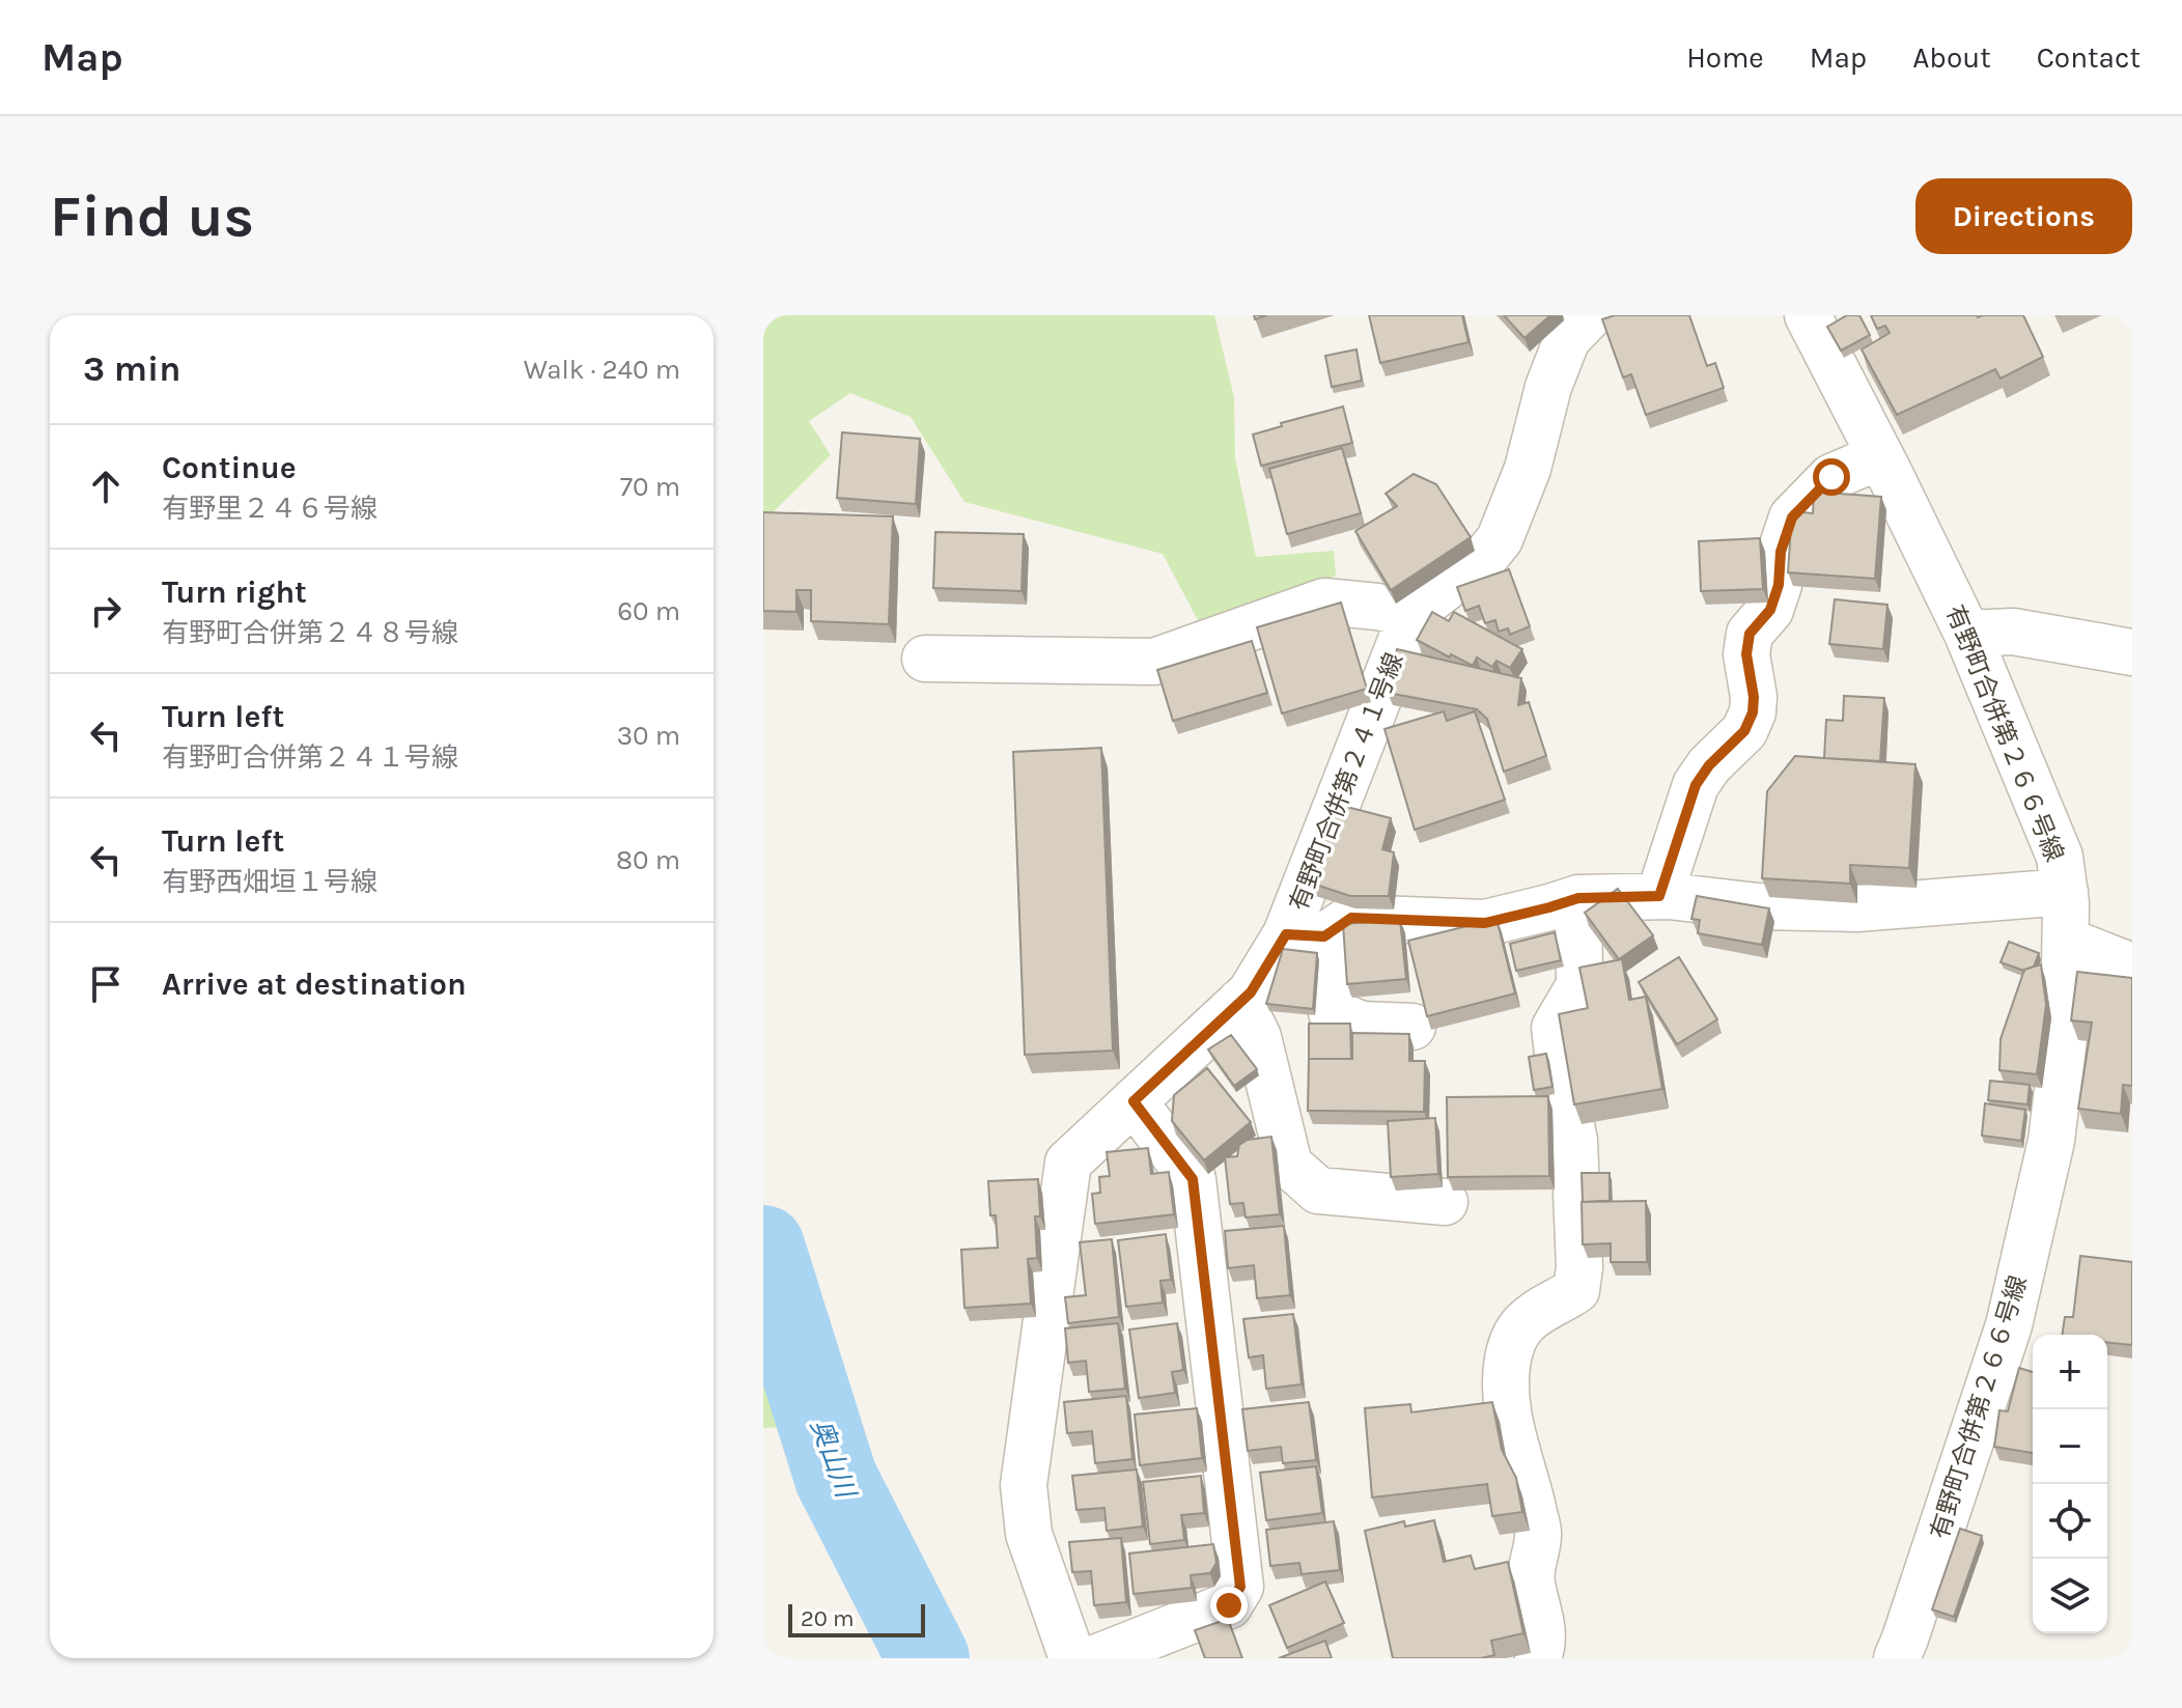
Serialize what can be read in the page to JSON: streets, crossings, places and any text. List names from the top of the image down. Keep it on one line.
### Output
{"streets":{"street":["有野町合併第２６６号線","有野町合併第２４１号線"]},"water":["奥山川"],"scale_bar":"20 m","page":{"header":"Map","nav":["Home","Map","About","Contact"],"buttons":"Directions","title":"Find us","heading":["3 min","Walk · 240 m"],"list":[["Continue","有野里２４６号線","70 m"],["Turn right","有野町合併第２４８号線","60 m"],["Turn left","有野町合併第２４１号線","30 m"],["Turn left","有野西畑垣１号線","80 m"],"Arrive at destination"],"map_buttons":["+","−"],"scale":"20 m"}}
